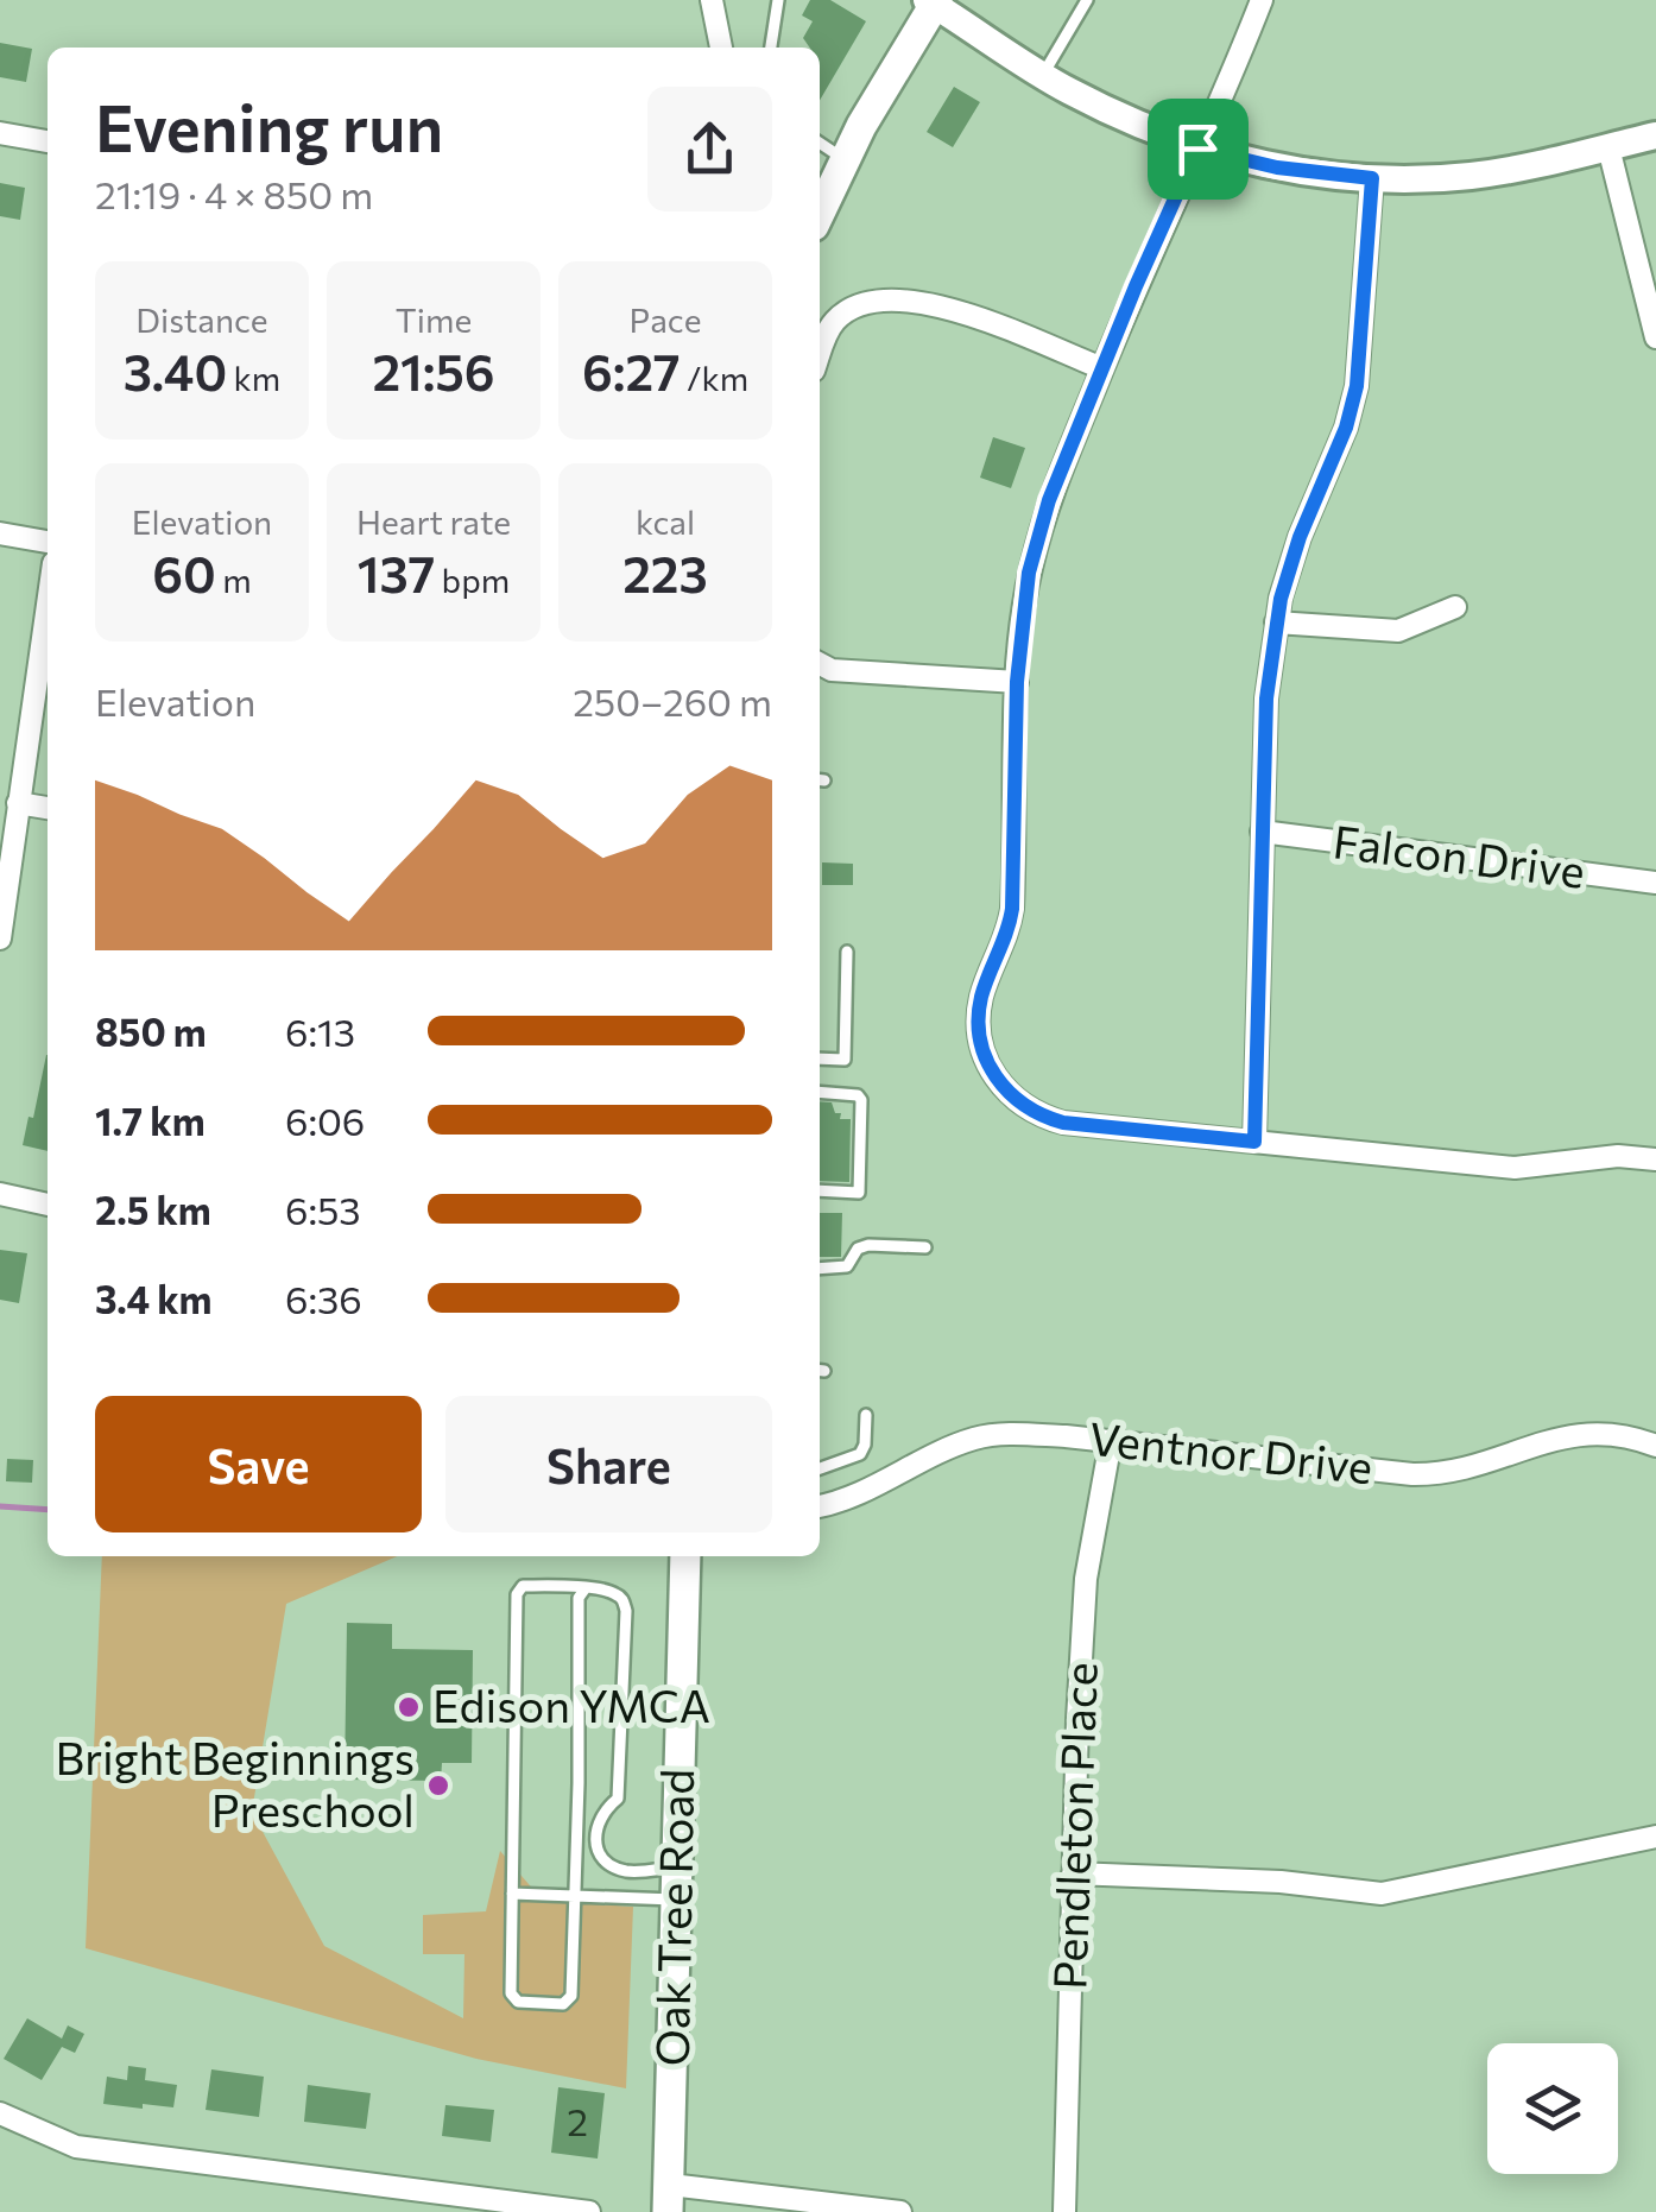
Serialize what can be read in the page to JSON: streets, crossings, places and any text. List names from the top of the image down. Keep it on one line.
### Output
{"streets":{"main road":["Oak Tree Road"],"street":["Falcon Drive","Ventnor Drive","Pendleton Place"]},"crossings":[["Ventnor Drive","Pendleton Place"]],"places":["Edison YMCA","Bright Beginnings Preschool"],"house_numbers":["2"],"page":{"heading":["Evening run","21:19 · 4 × 850 m"],"stats":[["Distance","3.40 km"],["Time","21:56"],["Pace","6:27 /km"],["Elevation","60 m"],["Heart rate","137 bpm"],["kcal","223"]],"chart":["Elevation","250–260 m"],"list":[{"name":"850 m","note":"6:13"},{"name":"1.7 km","note":"6:06"},{"name":"2.5 km","note":"6:53"},{"name":"3.4 km","note":"6:36"}],"buttons":["Save","Share"]}}
